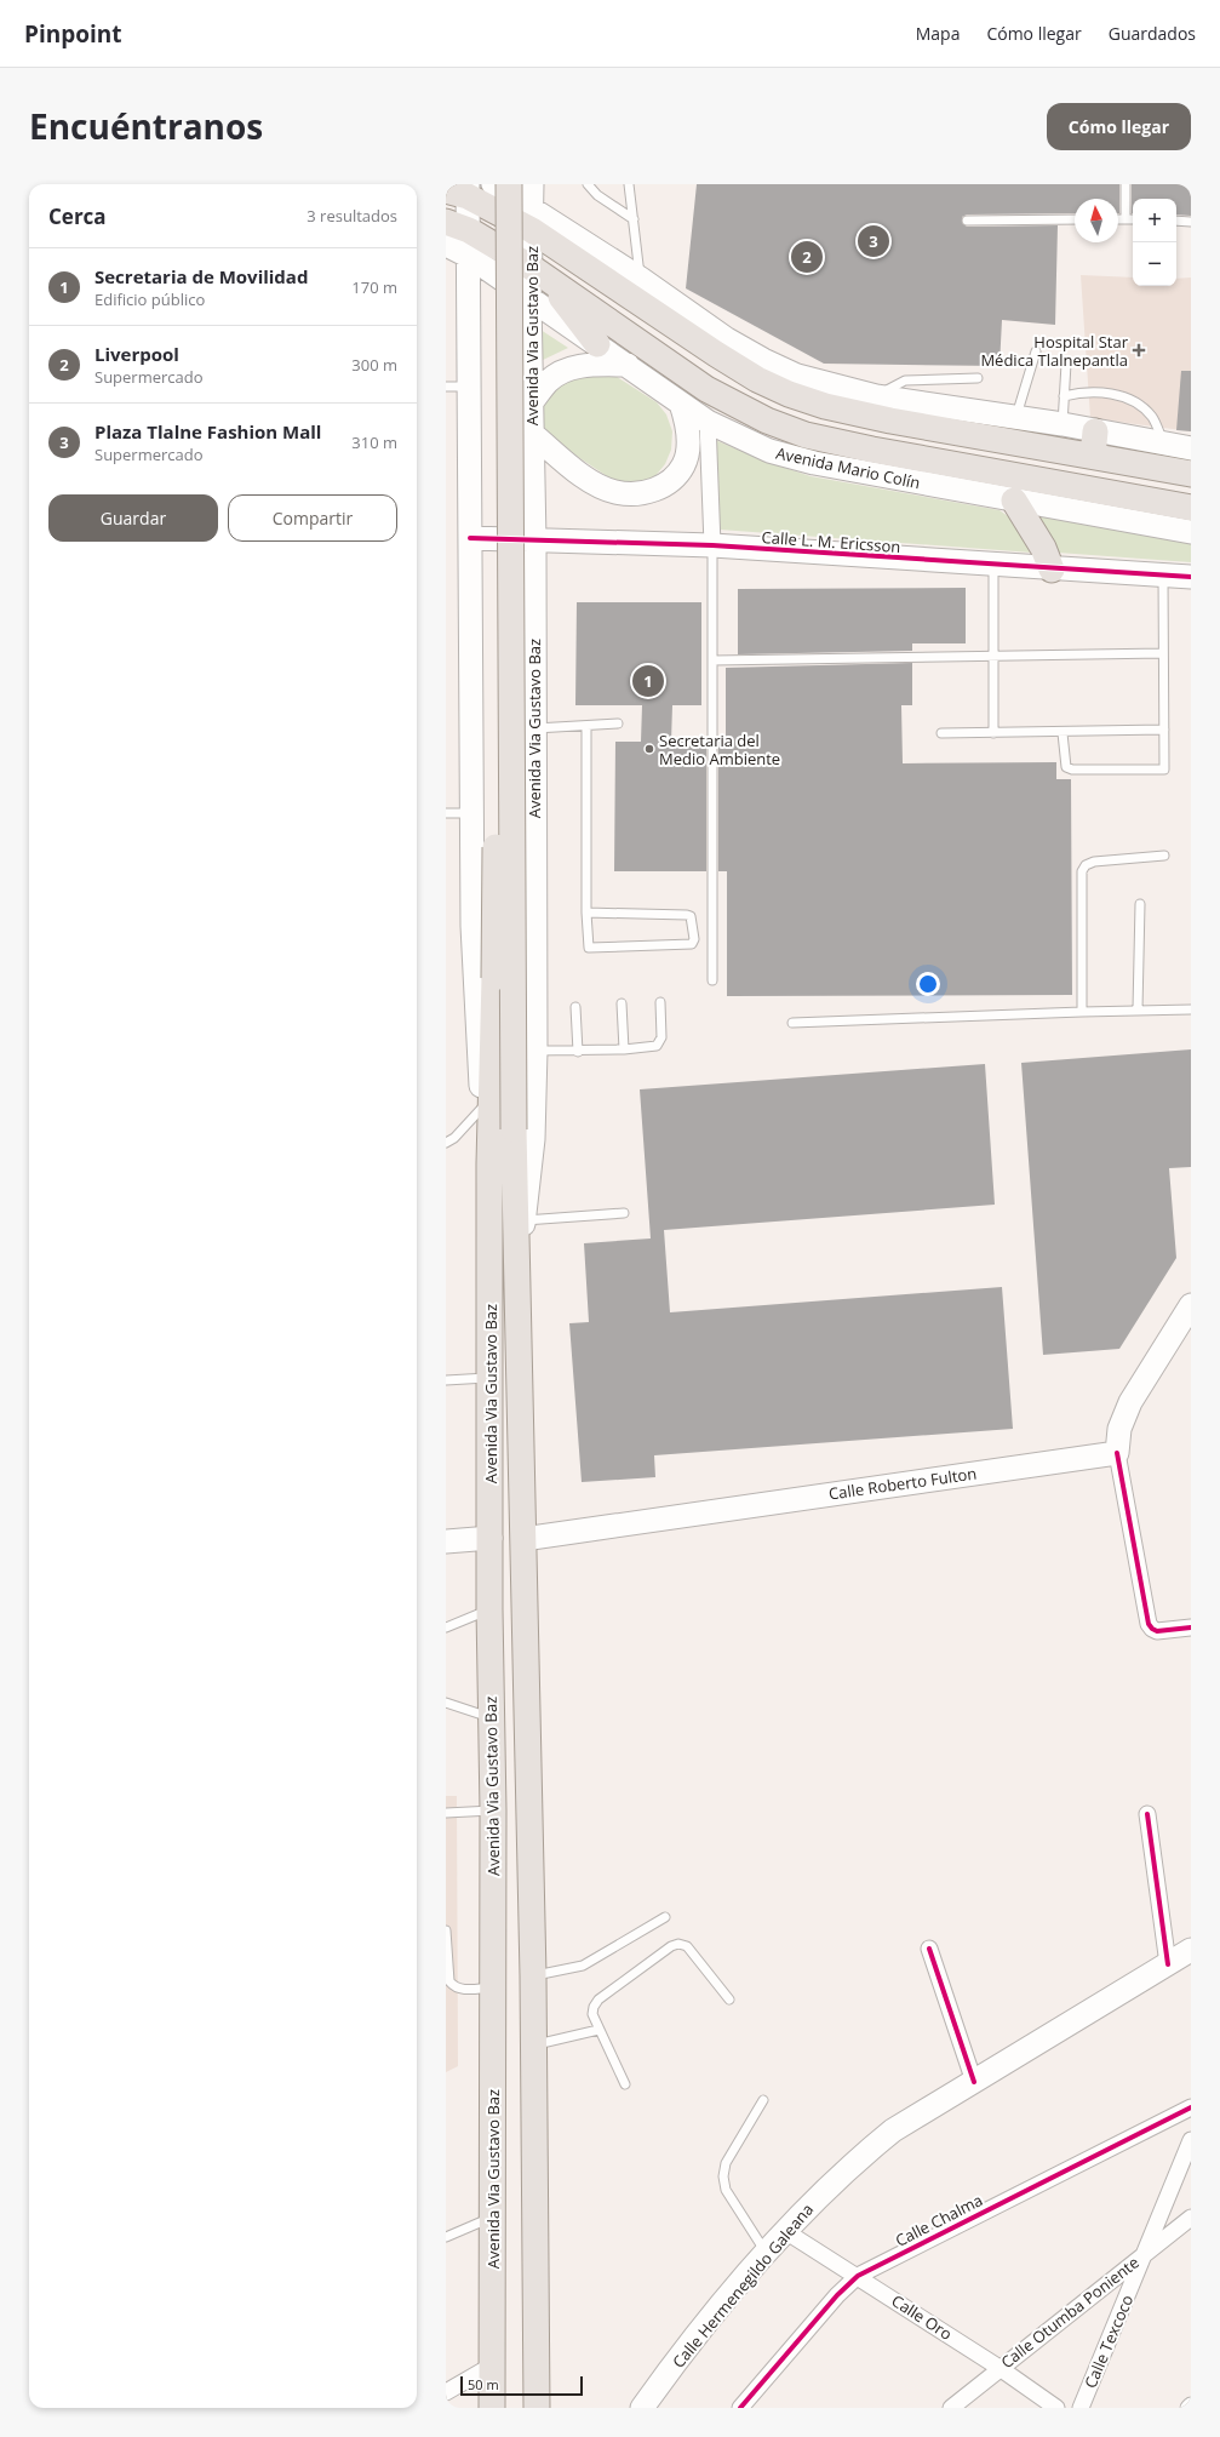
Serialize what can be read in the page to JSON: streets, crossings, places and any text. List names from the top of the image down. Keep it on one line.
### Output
{"streets":{"main road":["Avenida Via Gustavo Baz","Avenida Mario Colín","Calle L. M. Ericsson","Calle Roberto Fulton","Calle Hermenegildo Galeana"],"street":["Calle Chalma","Calle Otumba Poniente","Calle Oro","Calle Texcoco"]},"crossings":[["Avenida Via Gustavo Baz","Avenida Mario Colín"],["Avenida Via Gustavo Baz","Calle L. M. Ericsson"],["Avenida Via Gustavo Baz","Calle Roberto Fulton"],["Calle Chalma","Calle Oro"],["Calle Hermenegildo Galeana","Calle Oro"],["Calle Otumba Poniente","Calle Oro"],["Calle Otumba Poniente","Calle Texcoco"]],"places":{"health":["Hospital Star Médica Tlalnepantla"],"other":["Secretaria del Medio Ambiente"]},"scale_bar":"50 m","north":"top","page":{"header":"Pinpoint","nav":["Mapa","Cómo llegar","Guardados"],"title":"Encuéntranos","buttons":["Cómo llegar",["Guardar","Compartir"]],"heading":["Cerca","3 resultados"],"map_buttons":["+","−"],"pins":["3","2","1"],"list":[{"mark":"1","name":"Secretaria de Movilidad","note":"Edificio público","value":"170 m"},{"mark":"2","name":"Liverpool","note":"Supermercado","value":"300 m"},{"mark":"3","name":"Plaza Tlalne Fashion Mall","note":"Supermercado","value":"310 m"}],"scale":"50 m"}}
